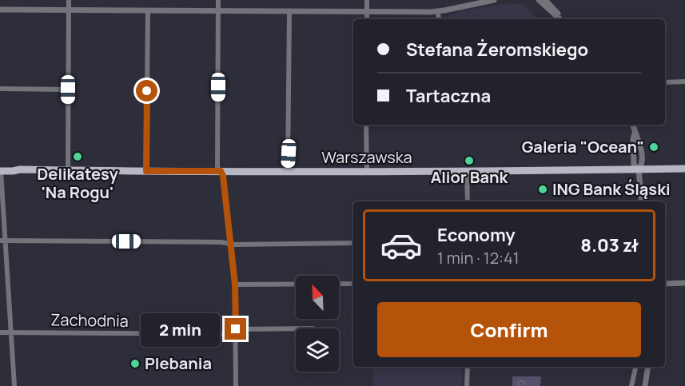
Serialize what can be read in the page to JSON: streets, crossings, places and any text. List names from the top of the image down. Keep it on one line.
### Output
{"streets":{"main road":["Warszawska"],"street":["Zachodnia"]},"places":["Galeria \"Ocean\"","Delikatesy 'Na Rogu'","Alior Bank","ING Bank Śląski","Plebania"],"north":"top left","page":{"banner":["Stefana Żeromskiego","Tartaczna"],"list":[{"name":"Economy","note":"1 min · 12:41","value":"8.03 zł"}],"buttons":"Confirm","bubble":"2 min"}}
